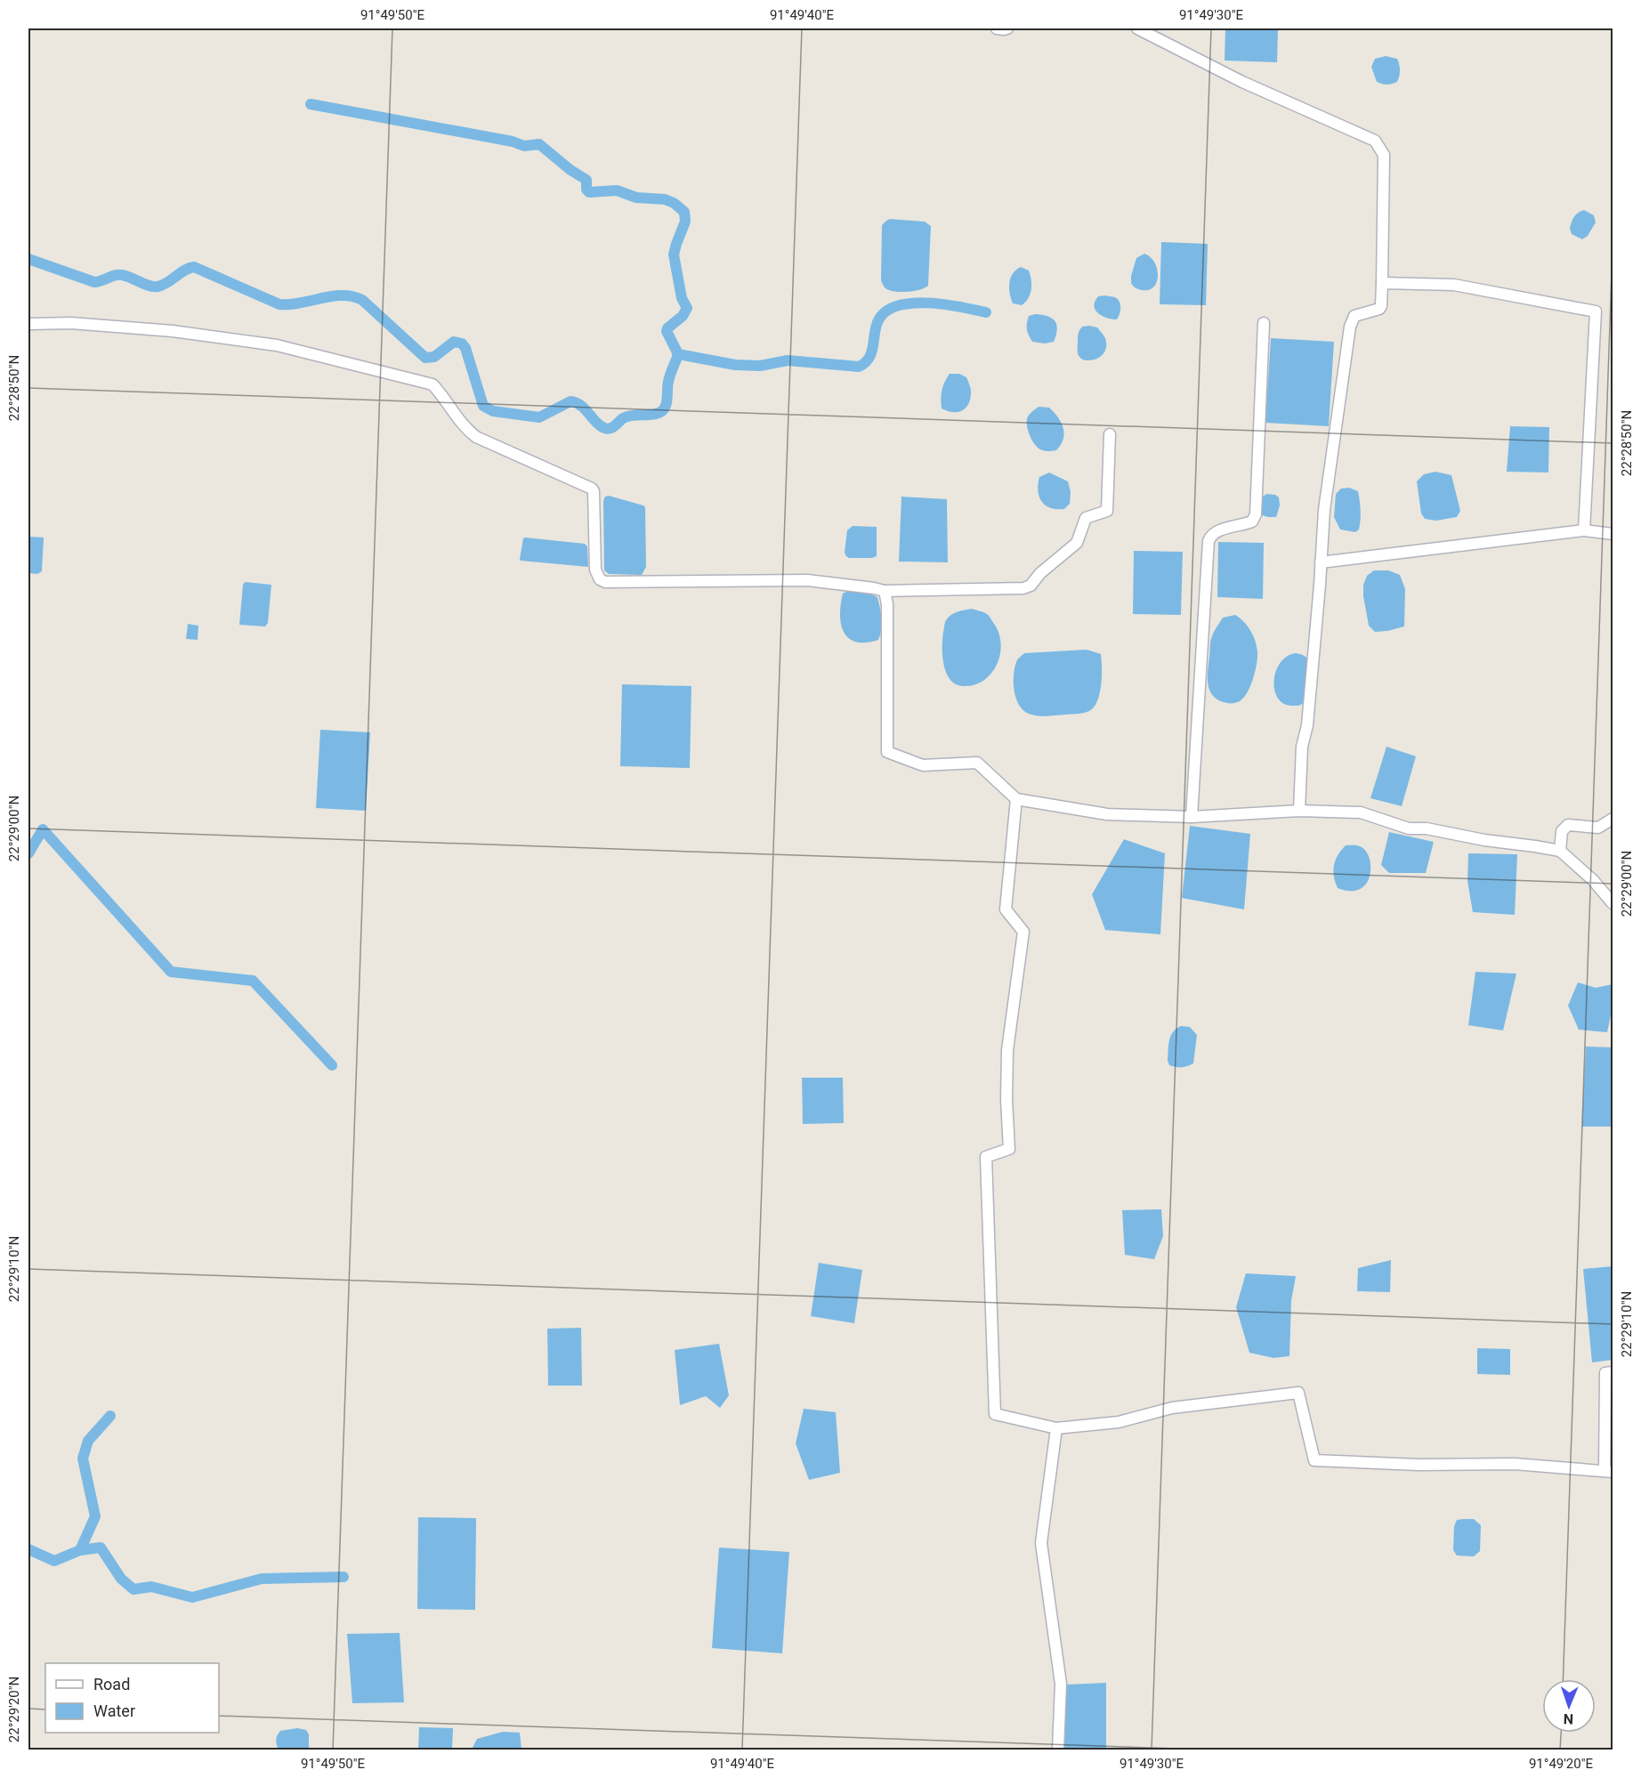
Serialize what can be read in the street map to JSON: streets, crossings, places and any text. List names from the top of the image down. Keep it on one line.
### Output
{"legend":["Road","Water"],"north":"bottom","coordinates":["91°49'50\"E","91°49'40\"E","91°49'30\"E","22°28'50\"N","22°29'00\"N","22°29'10\"N","22°29'20\"N","91°49'20\"E"]}
